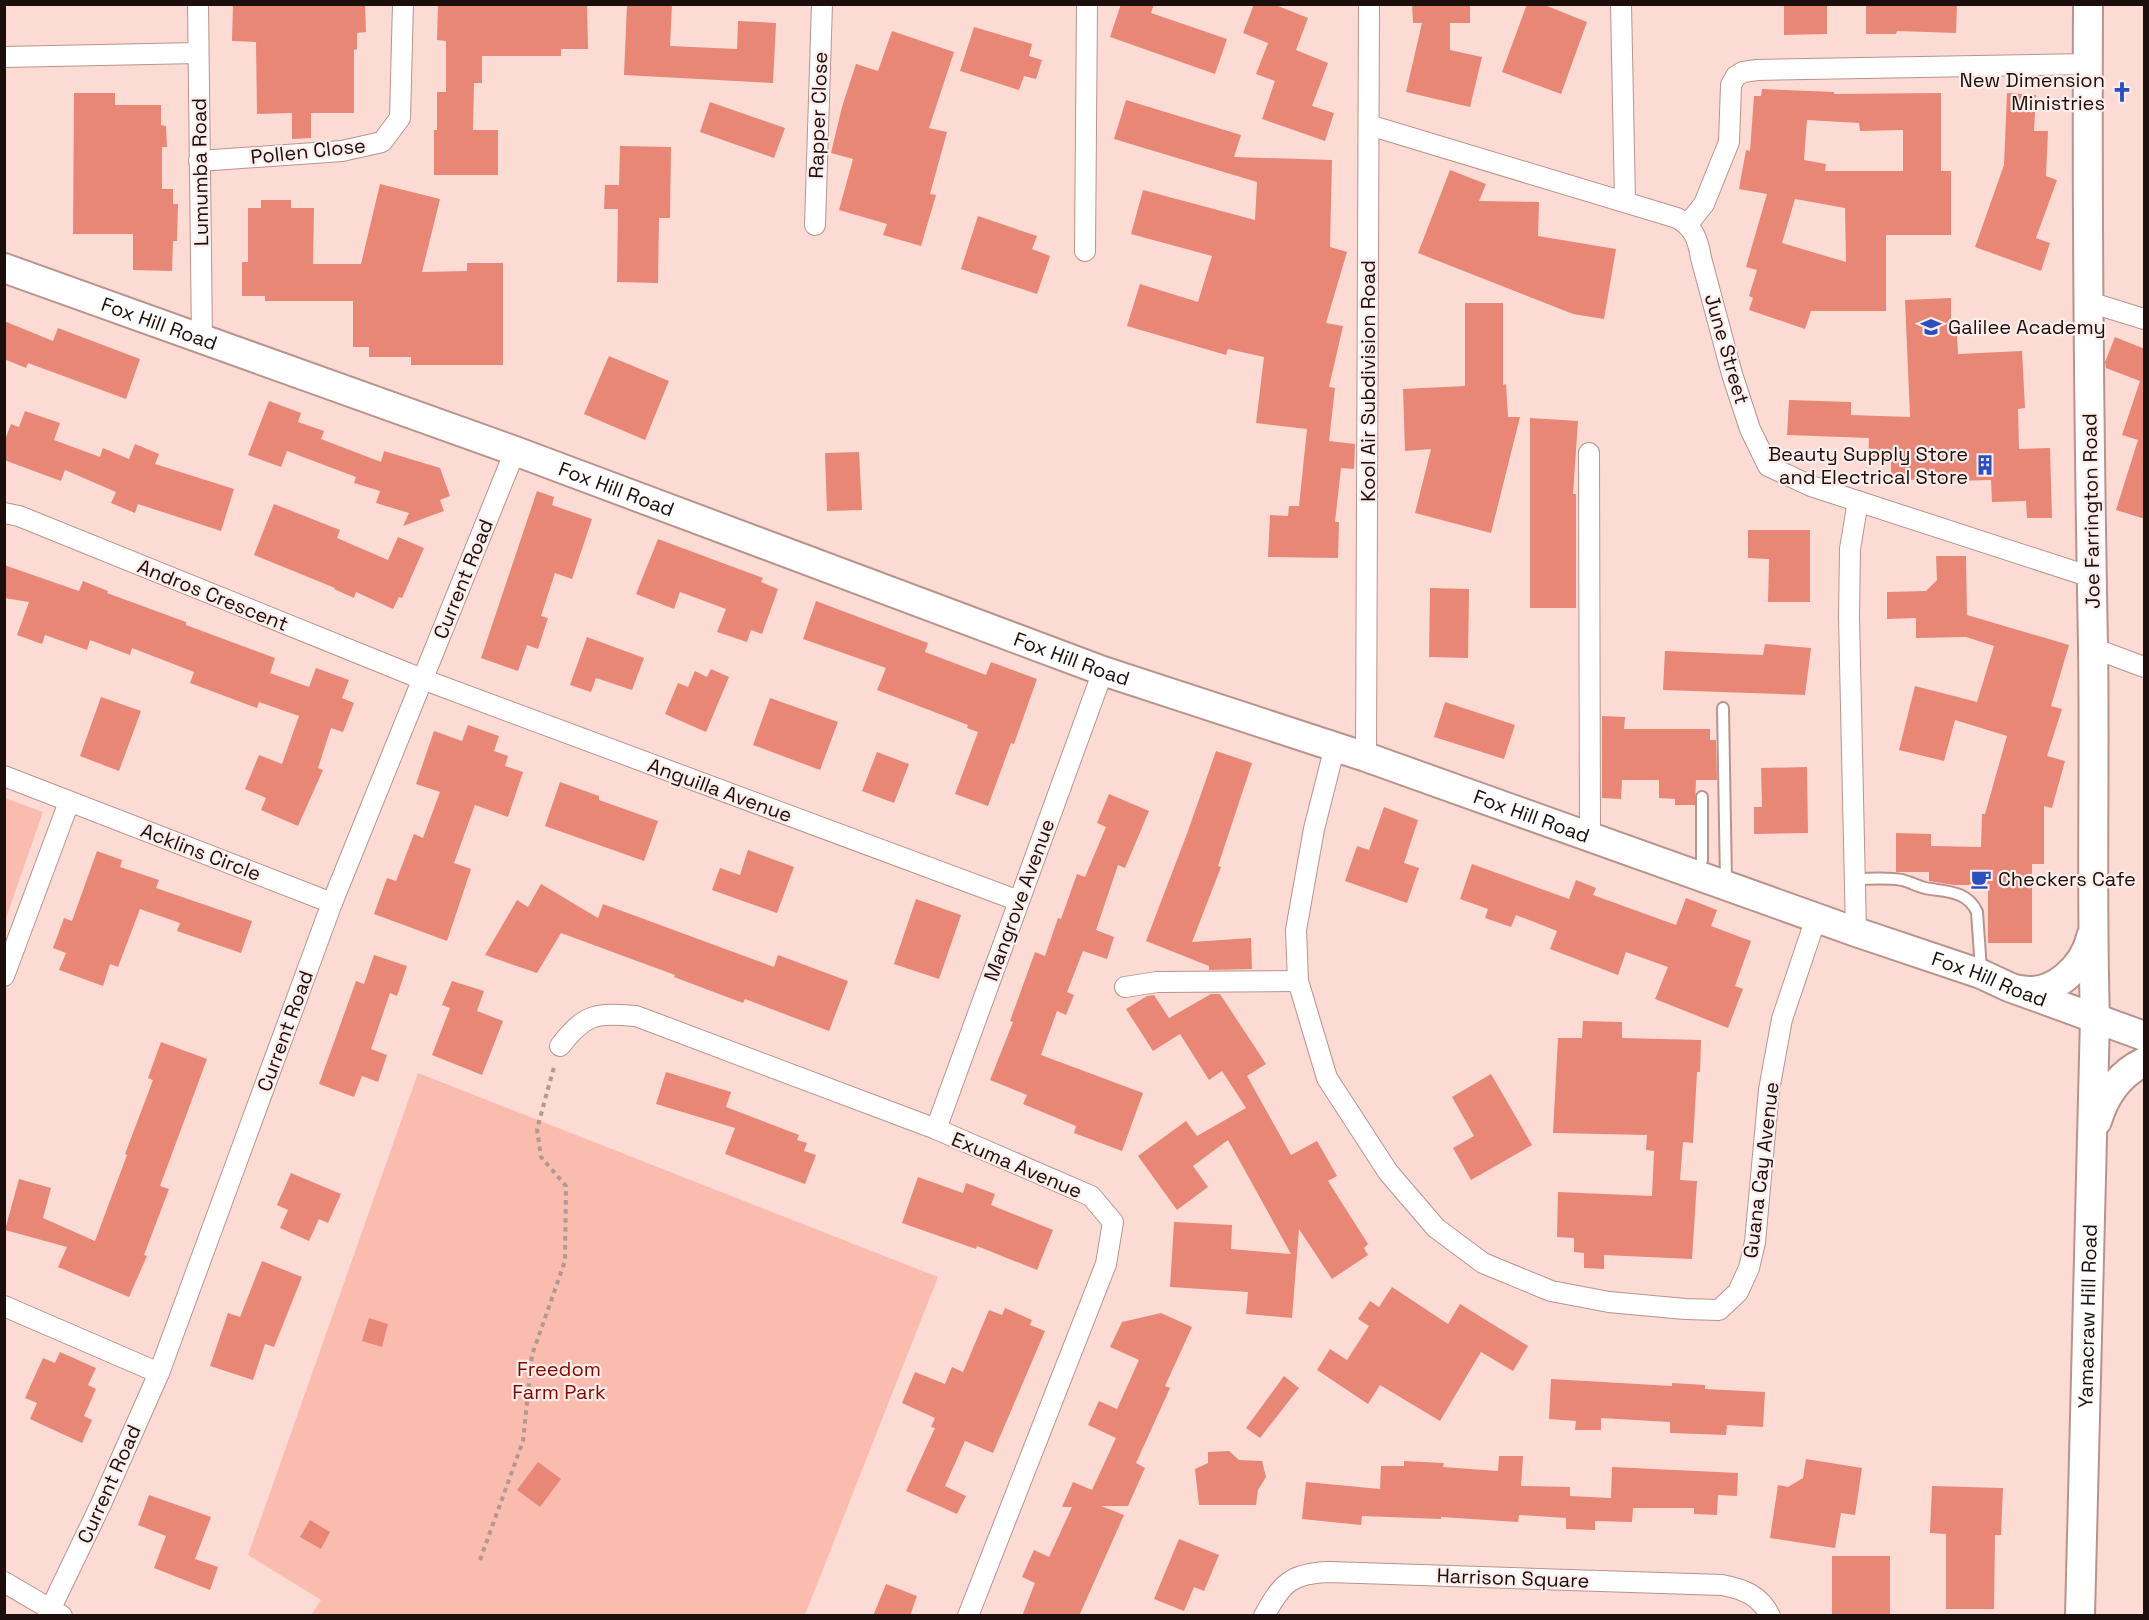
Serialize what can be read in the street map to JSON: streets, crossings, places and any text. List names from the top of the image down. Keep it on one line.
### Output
{"streets":{"main road":["Fox Hill Road","Joe Farrington Road","Yamacraw Hill Road"],"street":["Rapper Close","Pollen Close","Lumumba Road","June Street","Kool Air Subdivision Road","Current Road","Andros Crescent","Anguilla Avenue","Acklins Circle","Mangrove Avenue","Exuma Avenue","Guana Cay Avenue","Harrison Square"]},"crossings":[["Pollen Close","Lumumba Road"],["Lumumba Road","Fox Hill Road"],["Fox Hill Road","Kool Air Subdivision Road"],["Fox Hill Road","Joe Farrington Road"],["Fox Hill Road","Current Road"],["Fox Hill Road","Mangrove Avenue"],["Fox Hill Road","Guana Cay Avenue"],["Fox Hill Road","Yamacraw Hill Road"],["June Street","Joe Farrington Road"],["Joe Farrington Road","Yamacraw Hill Road"],["Current Road","Andros Crescent"],["Current Road","Anguilla Avenue"],["Current Road","Acklins Circle"],["Andros Crescent","Anguilla Avenue"],["Anguilla Avenue","Mangrove Avenue"],["Mangrove Avenue","Exuma Avenue"]],"parks":["Freedom Farm Park"],"places":{"church":["New Dimension Ministries"],"school or university":["Galilee Academy"],"building":["Beauty Supply Store and Electrical Store"],"cafe":["Checkers Cafe"]}}
